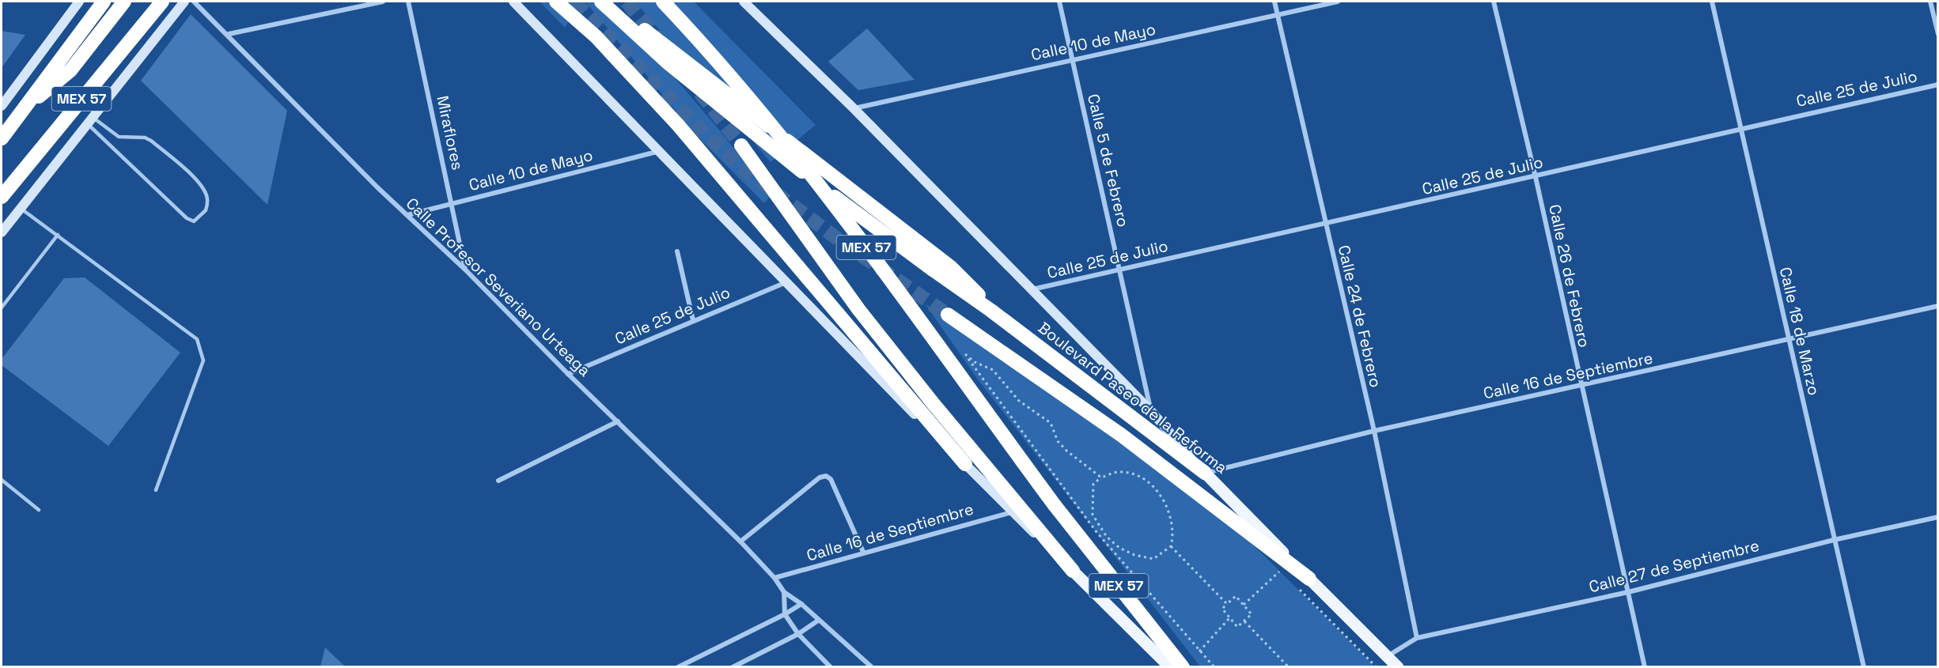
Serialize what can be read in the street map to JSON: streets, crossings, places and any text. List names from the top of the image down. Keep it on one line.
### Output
{"streets":{"highway":["MEX 57","Boulevard Paseo de la Reforma"],"street":["Calle 10 de Mayo","Calle 25 de Julio","Miraflores","Calle 5 de Febrero","Calle 26 de Febrero","Calle Profesor Severiano Urteaga","Calle 24 de Febrero","Calle 18 de Marzo","Calle 16 de Septiembre","Calle 27 de Septiembre"]},"crossings":[["Calle 10 de Mayo","Miraflores"],["Calle 10 de Mayo","Calle 5 de Febrero"],["Calle 10 de Mayo","Calle Profesor Severiano Urteaga"],["Calle 10 de Mayo","Calle 24 de Febrero"],["Calle 25 de Julio","Calle 5 de Febrero"],["Calle 25 de Julio","Calle 26 de Febrero"],["Calle 25 de Julio","Calle Profesor Severiano Urteaga"],["Calle 25 de Julio","Calle 24 de Febrero"],["Calle 25 de Julio","Calle 18 de Marzo"],["Miraflores","Calle Profesor Severiano Urteaga"],["Calle 26 de Febrero","Calle 16 de Septiembre"],["Calle 26 de Febrero","Calle 27 de Septiembre"],["Calle Profesor Severiano Urteaga","Calle 16 de Septiembre"],["Calle 24 de Febrero","Calle 16 de Septiembre"],["Calle 24 de Febrero","Calle 27 de Septiembre"],["Calle 18 de Marzo","Calle 16 de Septiembre"],["Calle 18 de Marzo","Calle 27 de Septiembre"],["Calle 16 de Septiembre","Boulevard Paseo de la Reforma"]]}
